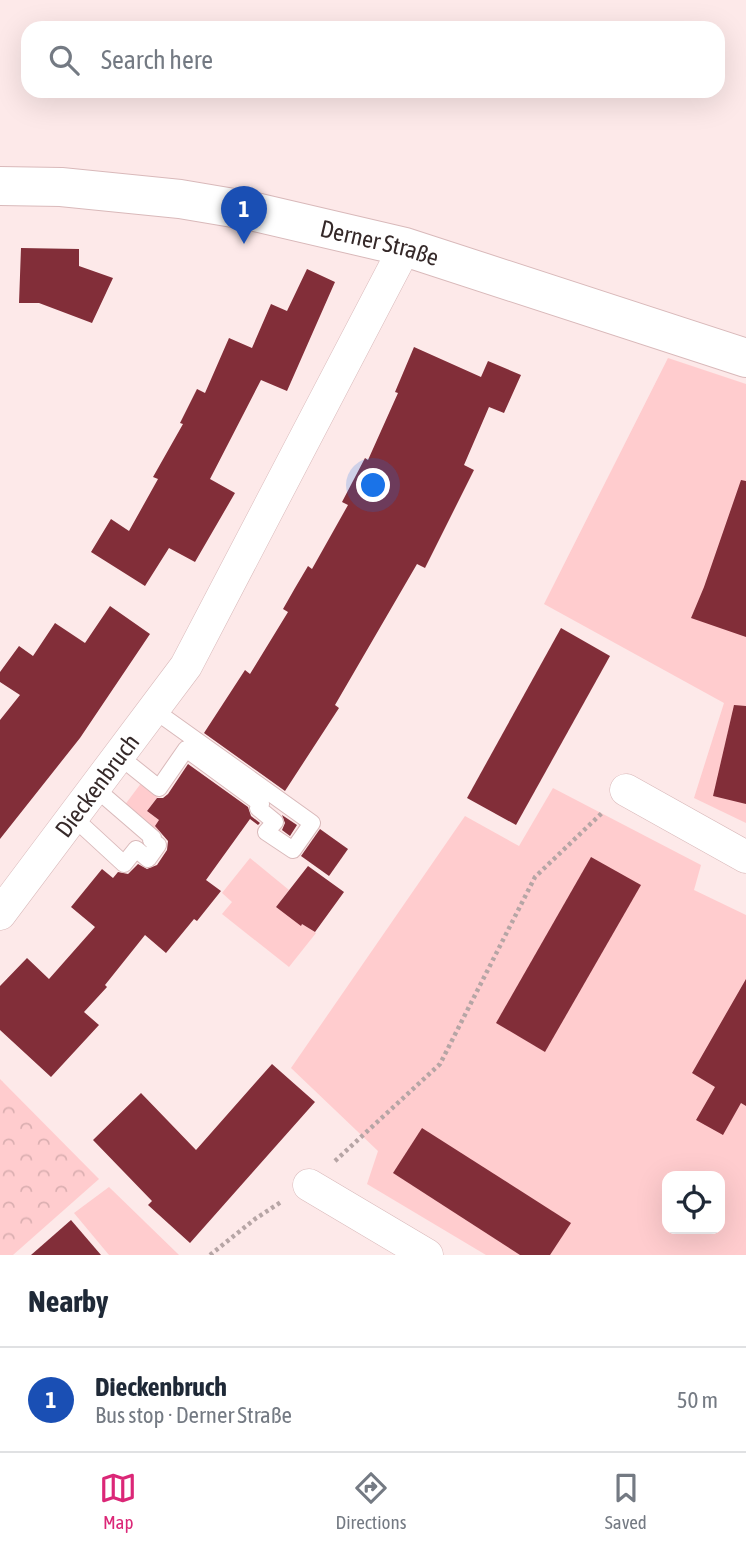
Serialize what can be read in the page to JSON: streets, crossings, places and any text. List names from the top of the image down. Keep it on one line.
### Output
{"streets":{"street":["Derner Straße","Dieckenbruch"]},"crossings":[["Derner Straße","Dieckenbruch"]],"page":{"search":"Search here","pins":"1","heading":"Nearby","list":[{"mark":"1","name":"Dieckenbruch","note":"Bus stop · Derner Straße","value":"50 m"}],"nav":["Map","Directions","Saved"]}}
